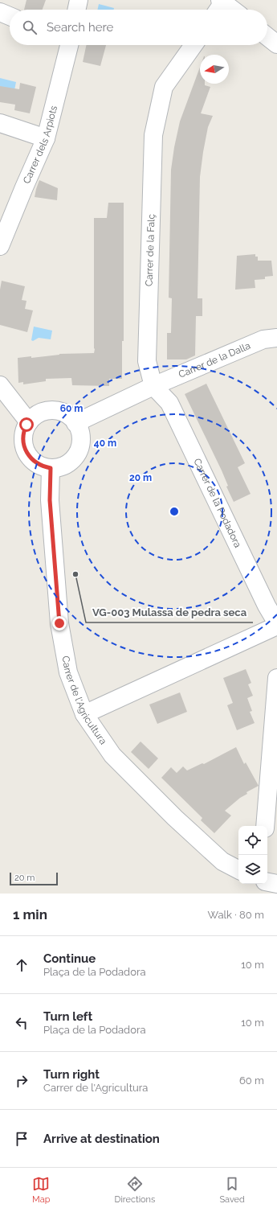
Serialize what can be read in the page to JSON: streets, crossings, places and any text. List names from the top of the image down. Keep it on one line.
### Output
{"streets":{"street":["Carrer dels Arpiots","Carrer de la Falç","Carrer de la Dalla","Carrer de la Podadora","Carrer de l'Agricultura"]},"crossings":[["Carrer de la Falç","Carrer de la Dalla"],["Carrer de la Falç","Carrer de la Podadora"],["Carrer de la Dalla","Carrer de la Podadora"]],"places":["VG-003 Mulassa de pedra seca"],"scale_bar":"20 m","north":"left","page":{"search":"Search here","scale":"20 m","heading":["1 min","Walk · 80 m"],"list":[["Continue","Plaça de la Podadora","10 m"],["Turn left","Plaça de la Podadora","10 m"],["Turn right","Carrer de l'Agricultura","60 m"],"Arrive at destination"],"nav":["Map","Directions","Saved"]},"rings":["60 m","40 m","20 m"]}
